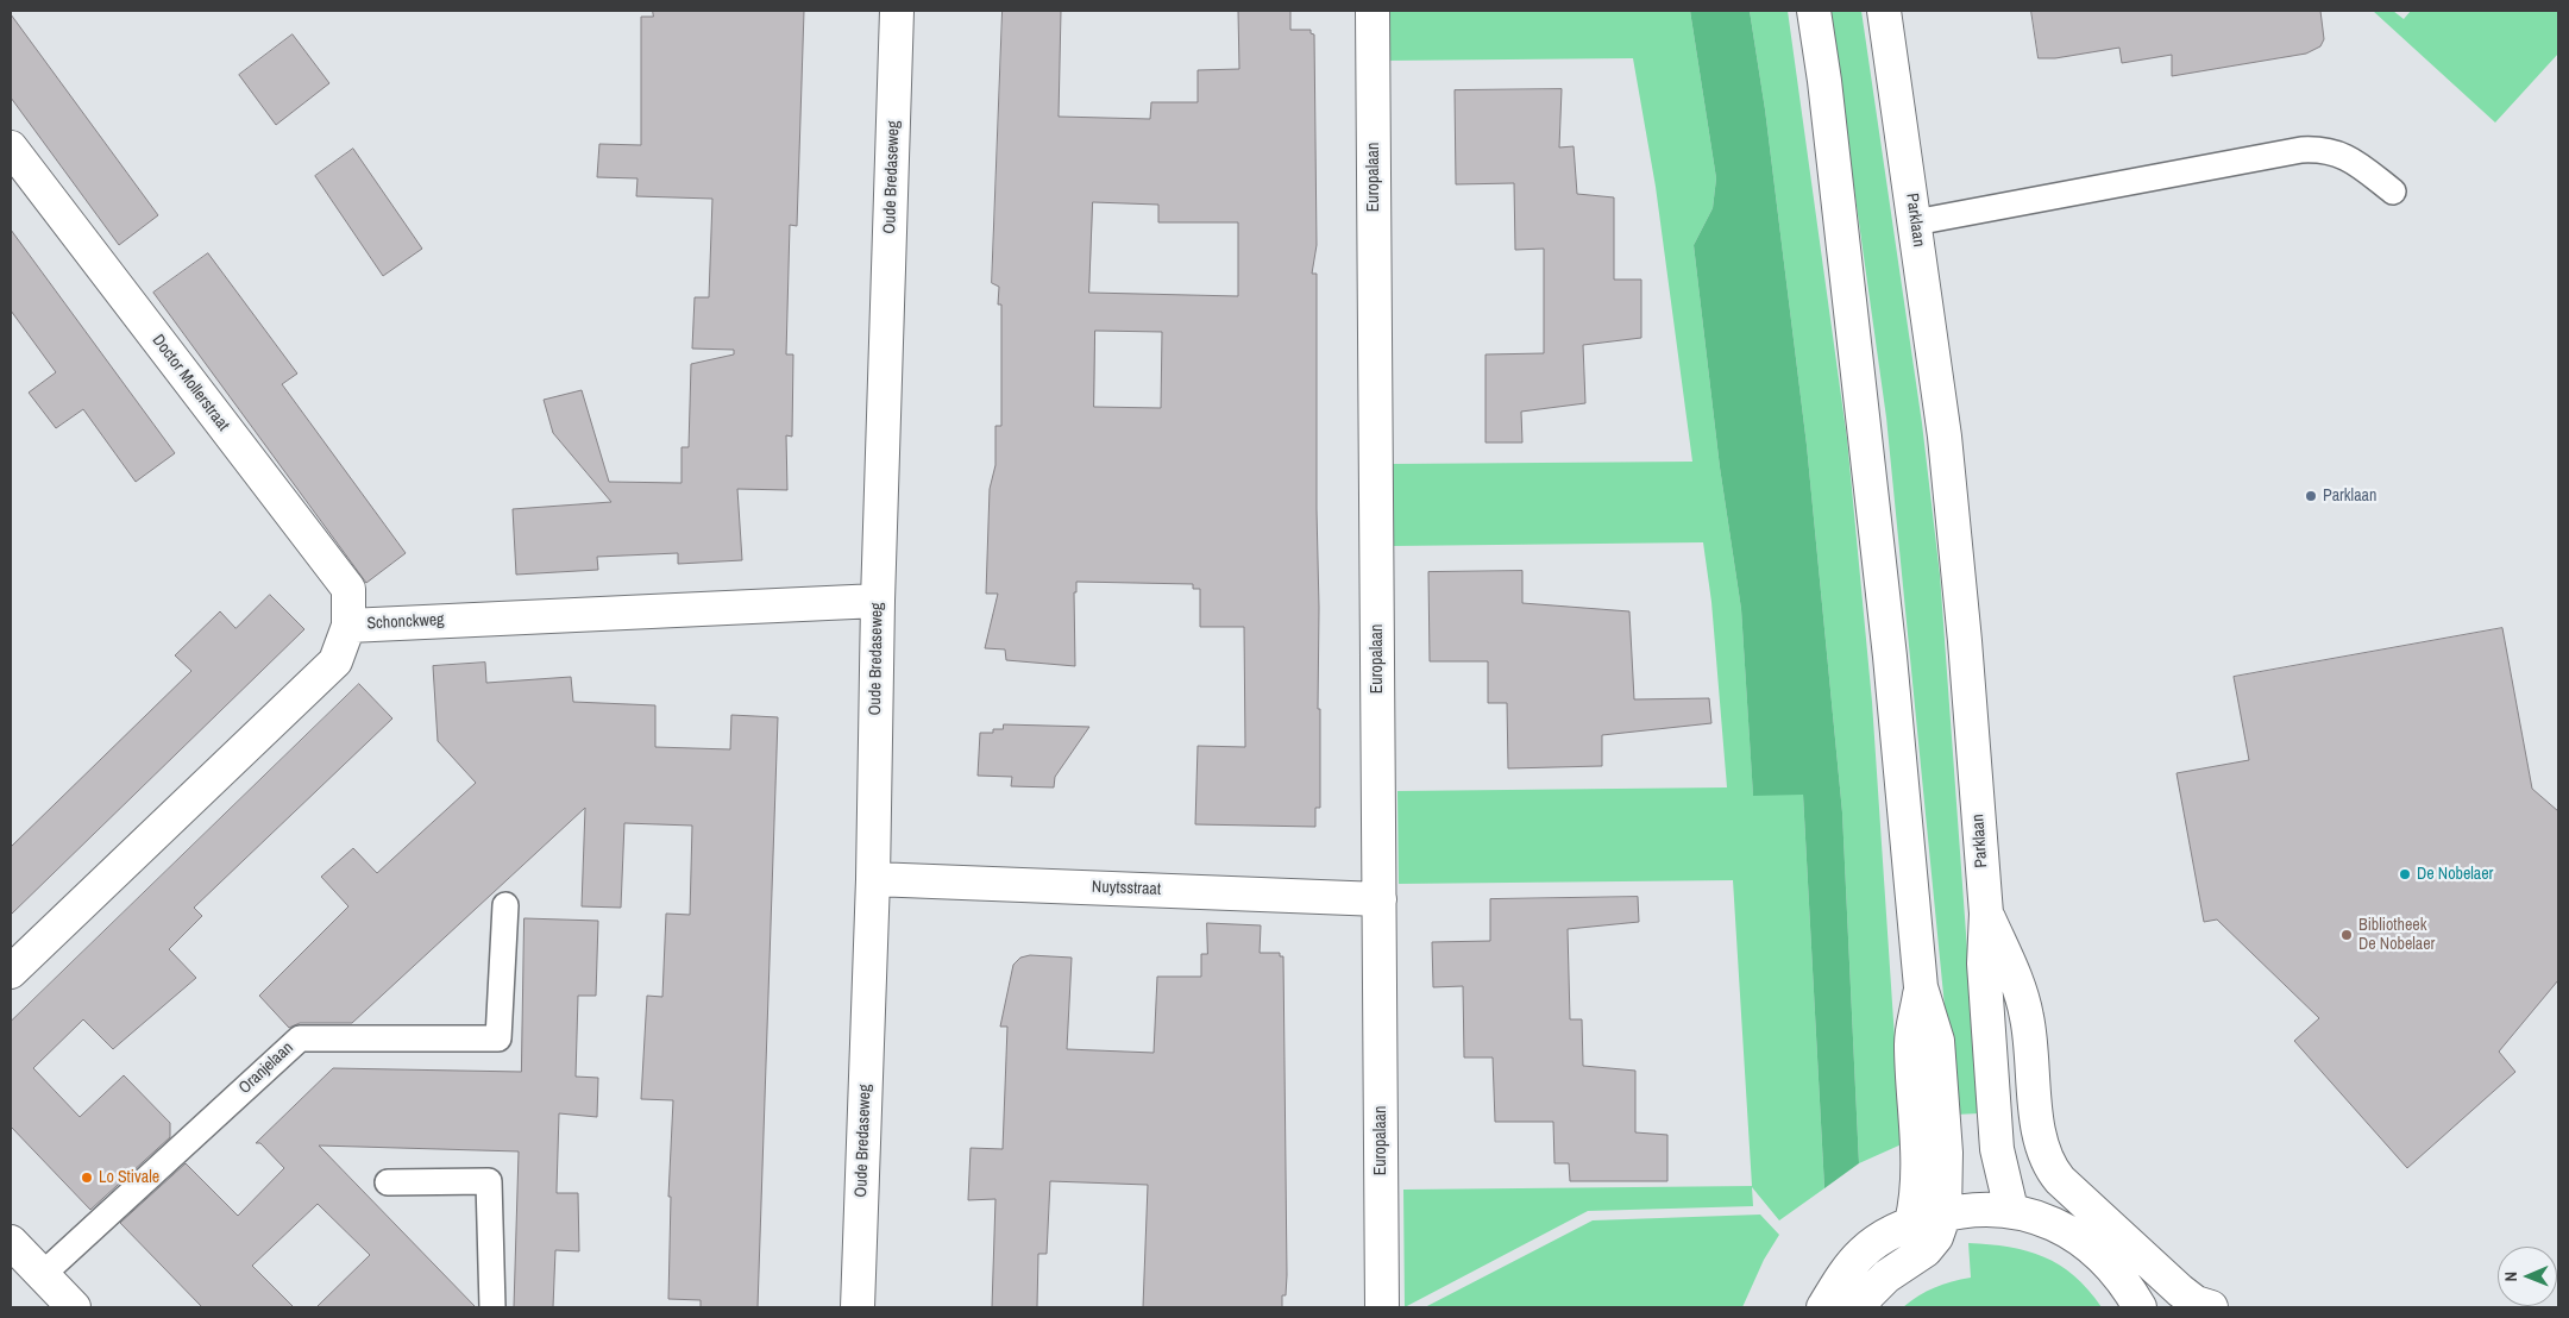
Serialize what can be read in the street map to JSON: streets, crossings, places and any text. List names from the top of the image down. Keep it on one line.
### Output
{"streets":{"street":["Oude Bredaseweg","Europalaan","Parklaan","Doctor Mollerstraat","Schonckweg","Nuytsstraat"],"lane":["Oranjelaan"]},"crossings":[["Oude Bredaseweg","Schonckweg"],["Oude Bredaseweg","Nuytsstraat"],["Europalaan","Nuytsstraat"],["Doctor Mollerstraat","Schonckweg"]],"places":["Parklaan","De Nobelaer","Bibliotheek De Nobelaer","Lo Stivale"],"north":"left"}
